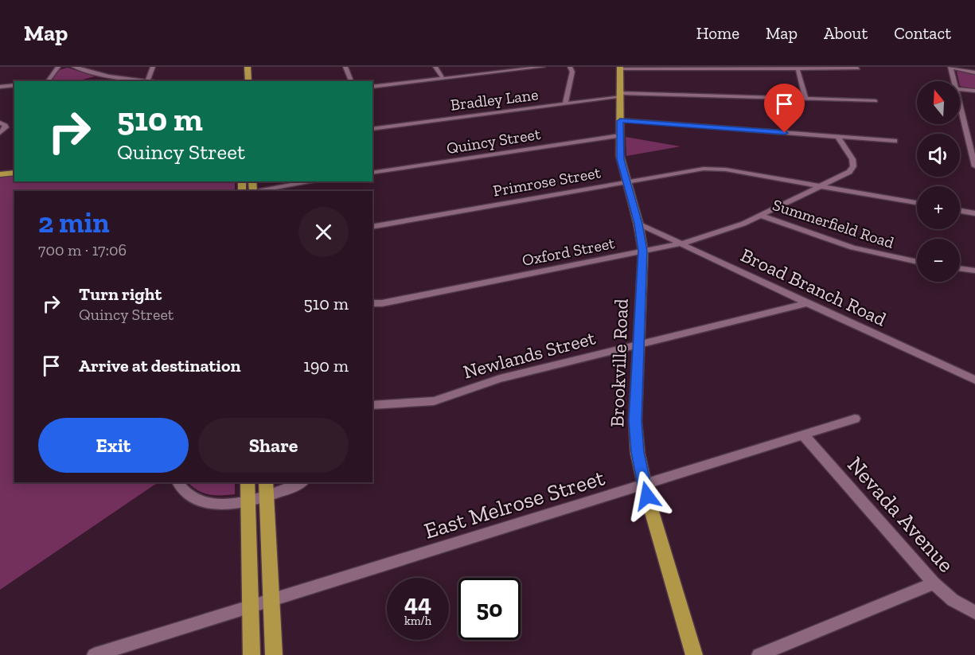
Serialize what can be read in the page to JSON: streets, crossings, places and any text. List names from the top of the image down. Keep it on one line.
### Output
{"streets":{"main road":["Brookville Road"],"street":["Bradley Lane","Quincy Street","Primrose Street","Summerfield Road","Oxford Street","Broad Branch Road","Newlands Street","East Melrose Street","Nevada Avenue"]},"crossings":[["Bradley Lane","Brookville Road"],["Quincy Street","Brookville Road"],["Primrose Street","Oxford Street"],["Primrose Street","Brookville Road"],["Summerfield Road","Oxford Street"],["Oxford Street","Broad Branch Road"],["Oxford Street","Brookville Road"],["Broad Branch Road","Newlands Street"],["Broad Branch Road","Brookville Road"],["Newlands Street","Brookville Road"],["Brookville Road","East Melrose Street"],["East Melrose Street","Nevada Avenue"]],"north":"top","page":{"header":"Map","nav":["Home","Map","About","Contact"],"map_buttons":["+","−"],"turn":["510 m","Quincy Street"],"heading":["2 min","700 m · 17:06"],"list":[{"name":"Turn right","note":"Quincy Street","value":"510 m"},{"name":"Arrive at destination","value":"190 m"}],"buttons":["Exit","Share"],"speed":"44 km/h","limit":"50"}}
